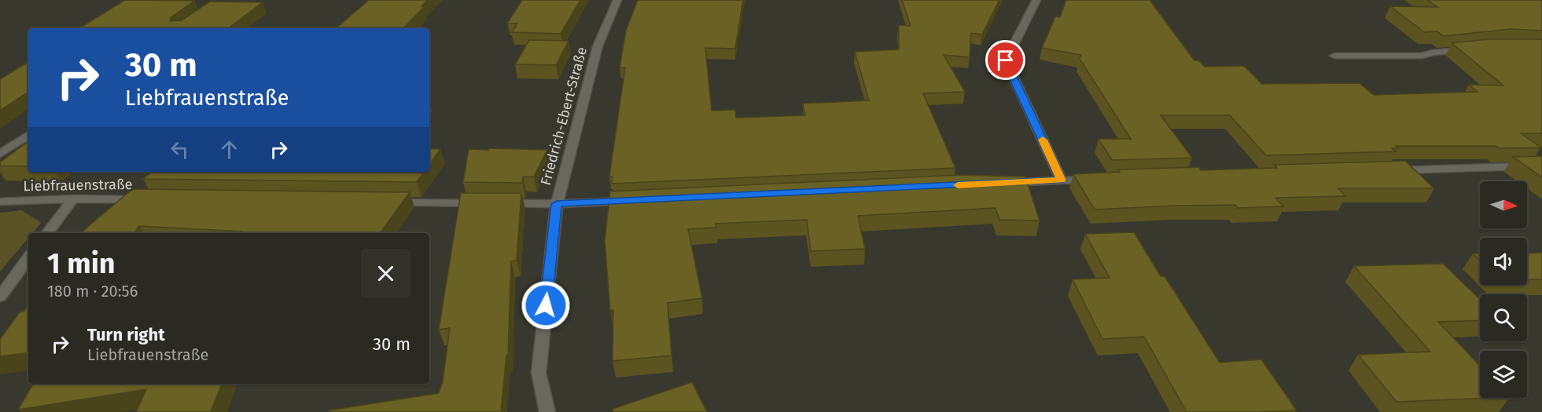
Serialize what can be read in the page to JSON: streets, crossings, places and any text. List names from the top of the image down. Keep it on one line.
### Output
{"streets":{"street":["Friedrich-Ebert-Straße","Liebfrauenstraße"]},"north":"right","page":{"turn":["30 m","Liebfrauenstraße"],"heading":["1 min","180 m · 20:56"],"list":[{"name":"Turn right","note":"Liebfrauenstraße","value":"30 m"}]}}
